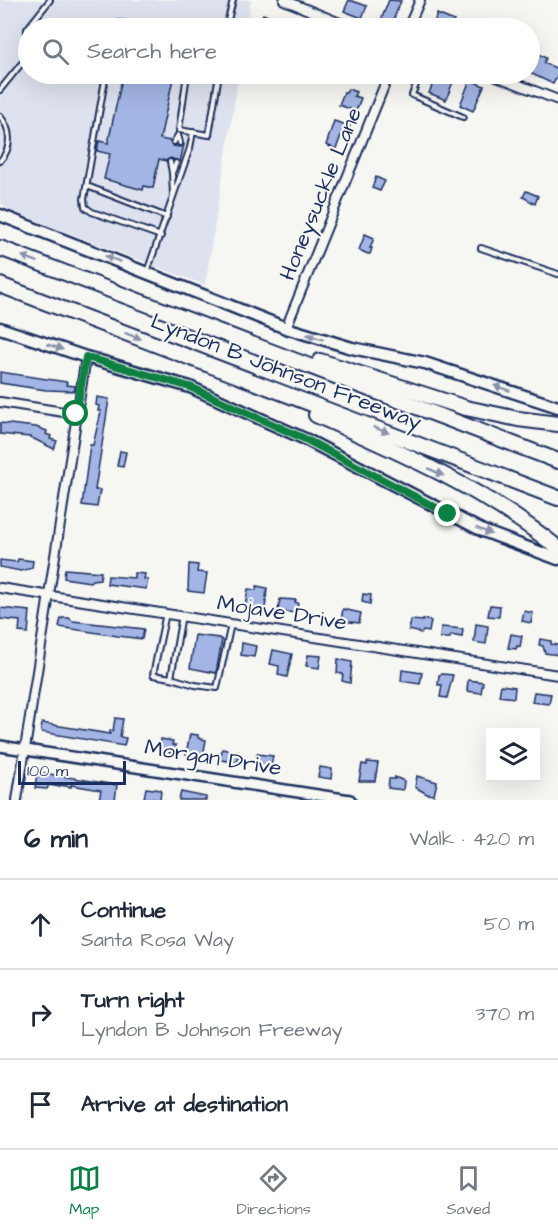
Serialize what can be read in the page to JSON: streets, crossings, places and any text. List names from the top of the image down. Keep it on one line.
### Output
{"streets":{"highway":["Lyndon B Johnson Freeway"],"street":["Honeysuckle Lane","Mojave Drive","Morgan Drive"]},"crossings":[["Honeysuckle Lane","Lyndon B Johnson Freeway"]],"scale_bar":"100 m","page":{"search":"Search here","scale":"100 m","heading":["6 min","Walk · 420 m"],"list":[["Continue","Santa Rosa Way","50 m"],["Turn right","Lyndon B Johnson Freeway","370 m"],"Arrive at destination"],"nav":["Map","Directions","Saved"]}}
